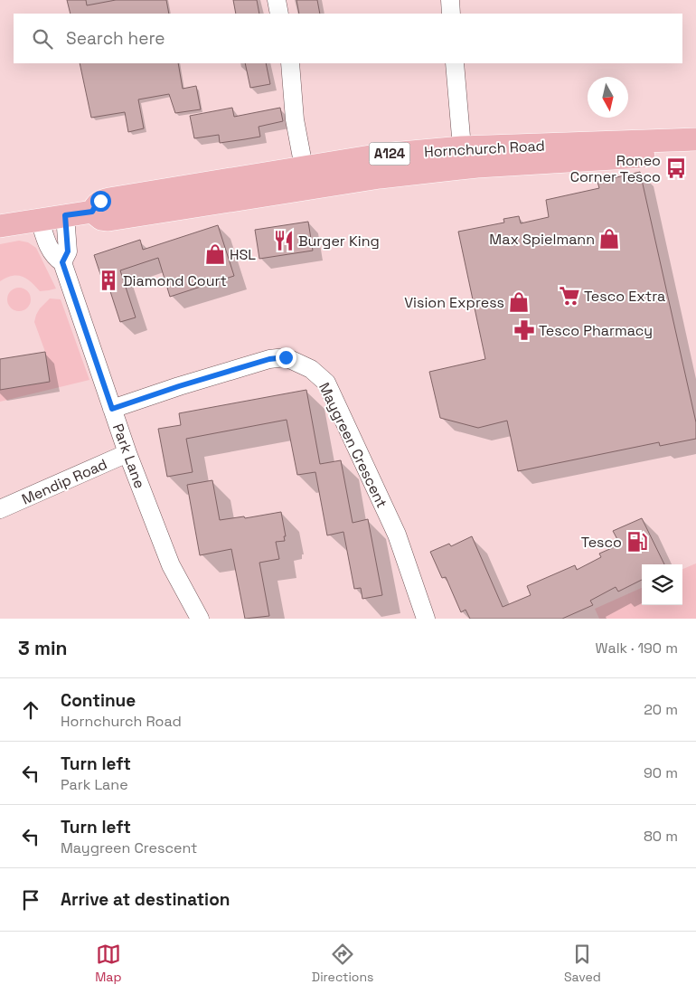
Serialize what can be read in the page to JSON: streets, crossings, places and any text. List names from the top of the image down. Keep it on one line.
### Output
{"streets":{"main road":["Hornchurch Road","A124"],"street":["Maygreen Crescent","Park Lane","Mendip Road"]},"crossings":[["Hornchurch Road","Park Lane"],["Maygreen Crescent","Park Lane"],["Park Lane","Mendip Road"]],"places":{"bus stop":["Roneo Corner Tesco"],"shop":["Max Spielmann","HSL","Vision Express"],"restaurant":["Burger King"],"building":["Diamond Court"],"supermarket":["Tesco Extra"],"pharmacy":["Tesco Pharmacy"],"fuel station":["Tesco"]},"north":"bottom","page":{"search":"Search here","heading":["3 min","Walk · 190 m"],"list":[["Continue","Hornchurch Road","20 m"],["Turn left","Park Lane","90 m"],["Turn left","Maygreen Crescent","80 m"],"Arrive at destination"],"nav":["Map","Directions","Saved"]}}
